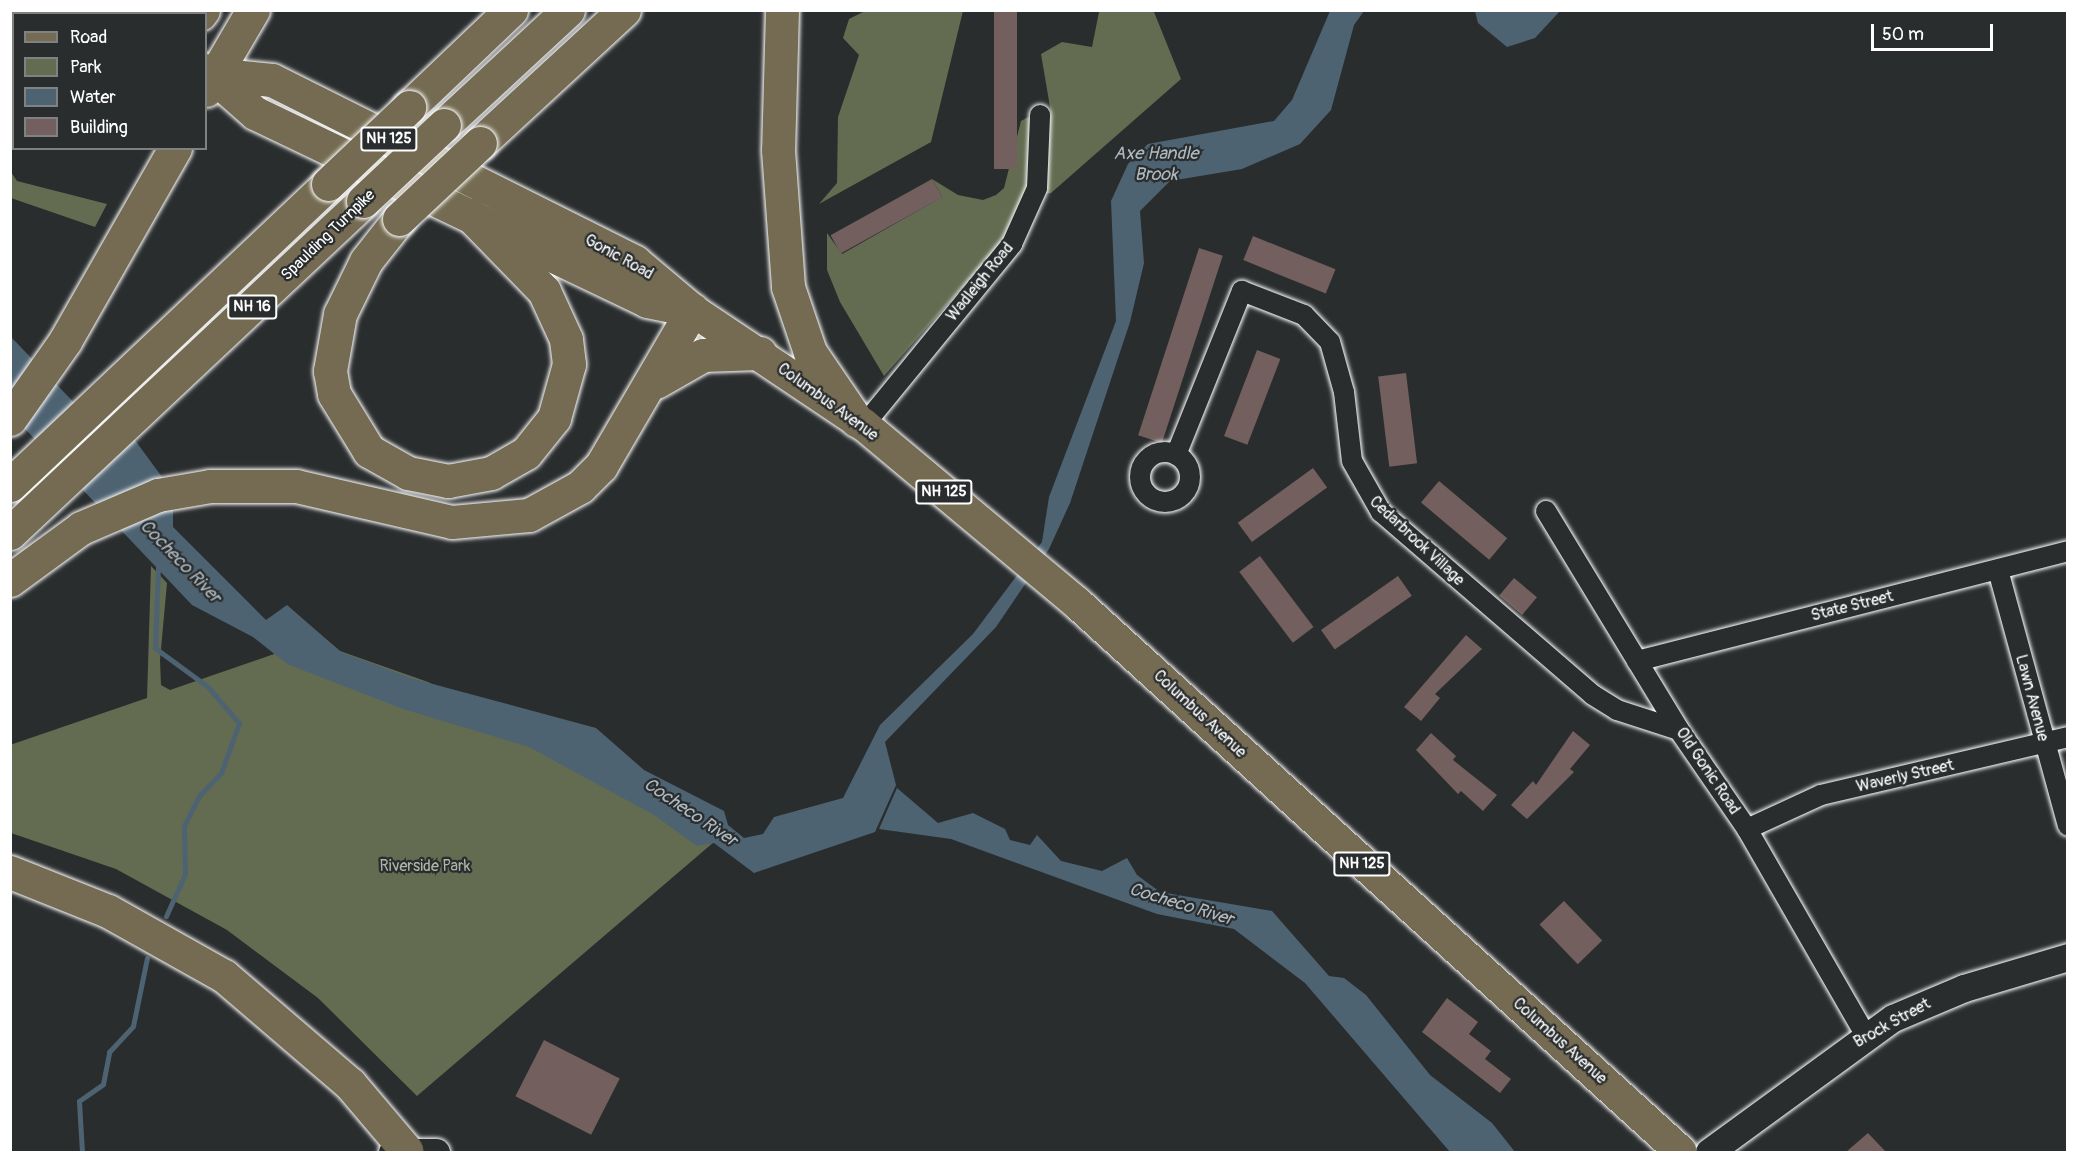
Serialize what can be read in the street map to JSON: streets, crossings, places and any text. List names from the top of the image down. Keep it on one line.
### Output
{"streets":{"highway":["NH 125","Spaulding Turnpike","Gonic Road","NH 16"],"main road":["Columbus Avenue"],"street":["Wadleigh Road","Cedarbrook Village","State Street","Lawn Avenue","Old Gonic Road","Waverly Street","Brock Street"]},"crossings":[["Gonic Road","Columbus Avenue"],["Wadleigh Road","Columbus Avenue"],["Cedarbrook Village","Old Gonic Road"],["State Street","Lawn Avenue"],["State Street","Old Gonic Road"],["Lawn Avenue","Waverly Street"],["Old Gonic Road","Waverly Street"],["Old Gonic Road","Brock Street"]],"water":["Axe Handle Brook","Cocheco River"],"parks":["Riverside Park"],"legend":["Road","Park","Water","Building"],"scale_bar":"50 m"}
